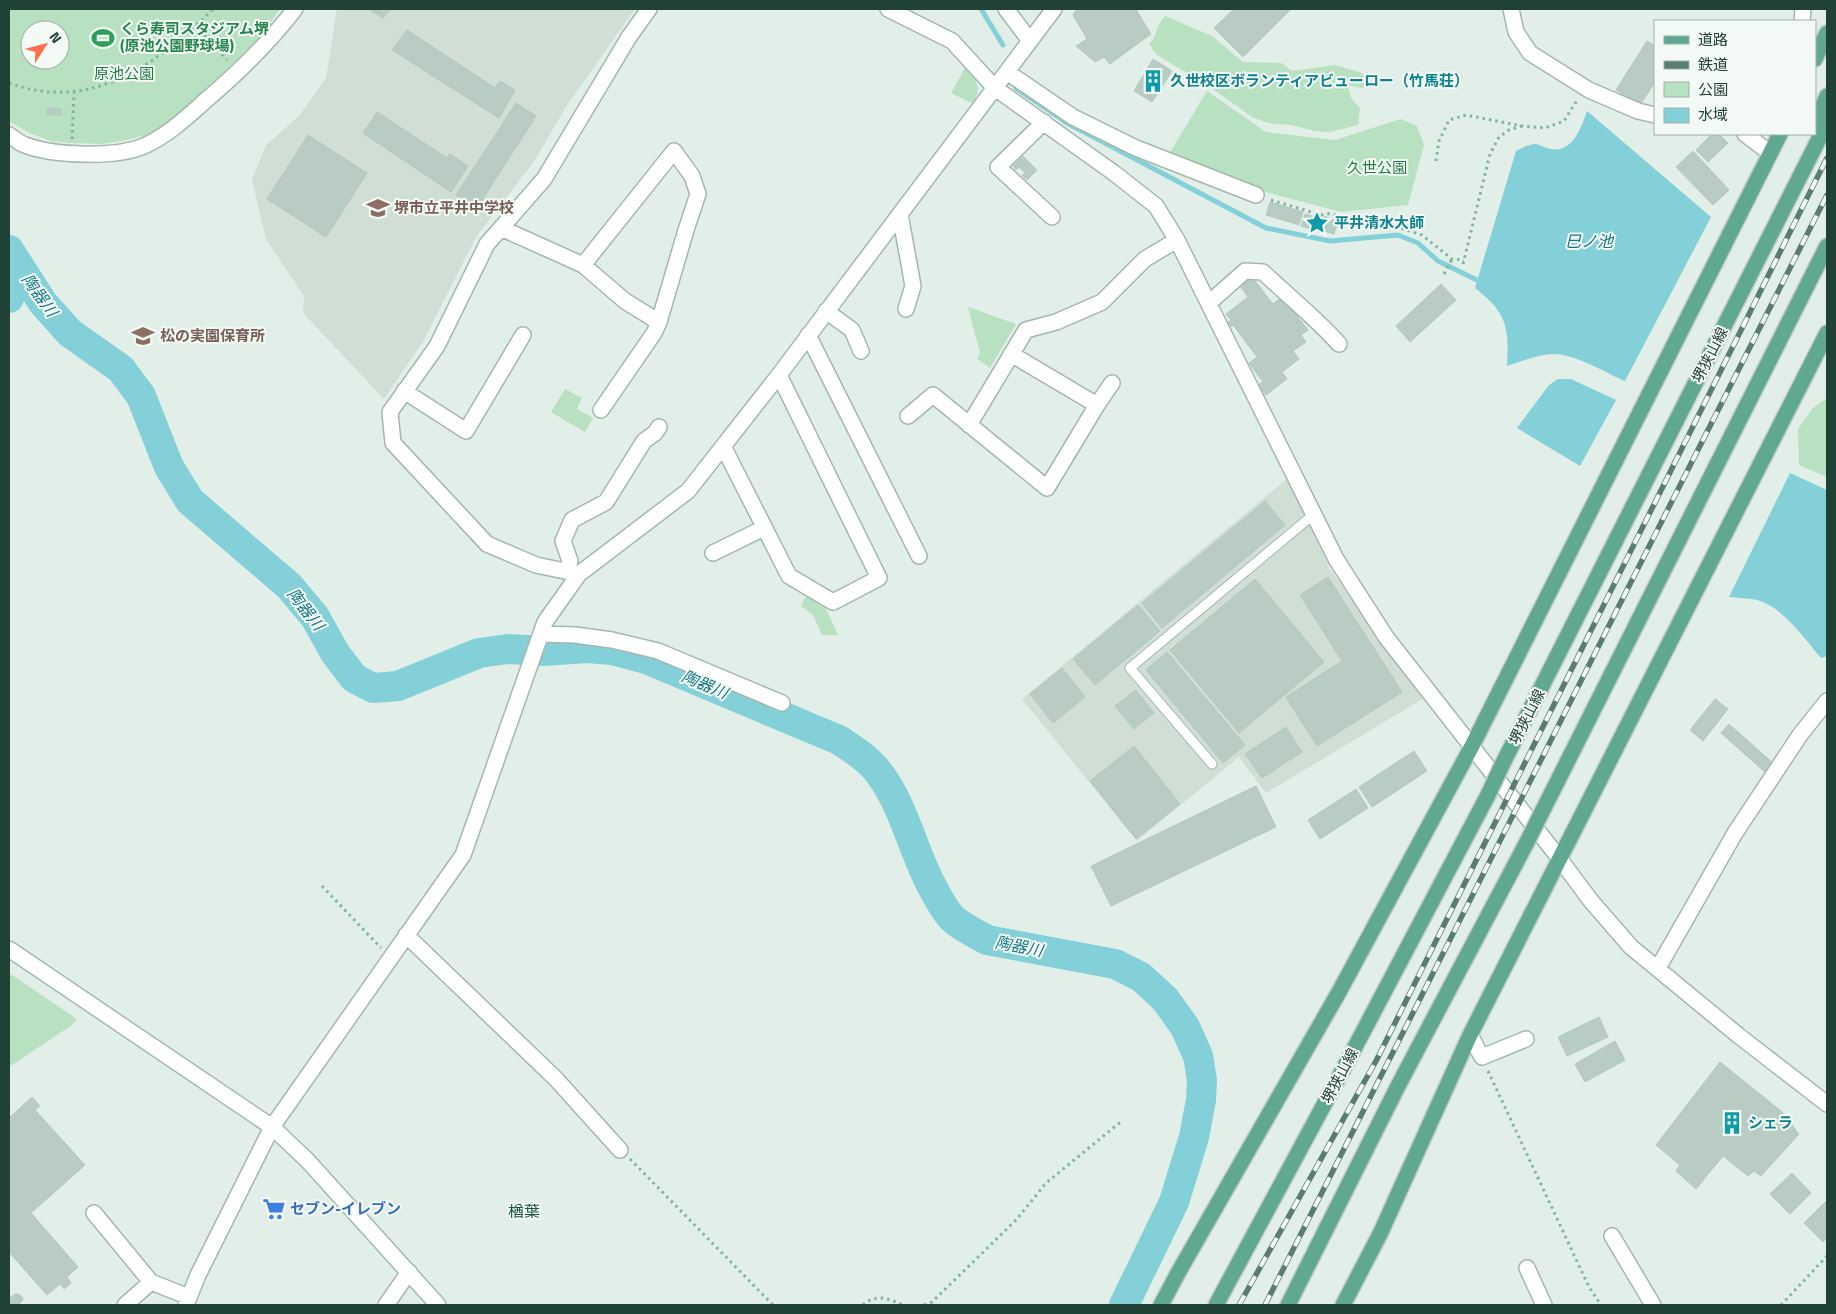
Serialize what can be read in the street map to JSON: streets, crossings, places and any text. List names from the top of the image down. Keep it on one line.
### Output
{"streets":{"main road":["堺狭山線"]},"districts":["楢葉"],"water":["巳ノ池","陶器川"],"parks":["原池公園","久世公園"],"places":{"sports":["くら寿司スタジアム堺 (原池公園野球場)"],"building":["久世校区ボランティアビューロー（竹馬荘）","シェラ"],"school or university":["堺市立平井中学校","松の実園保育所"],"place":["平井清水大師"],"supermarket":["セブン-イレブン"]},"legend":["道路","鉄道","公園","水域"],"north":"top right"}
